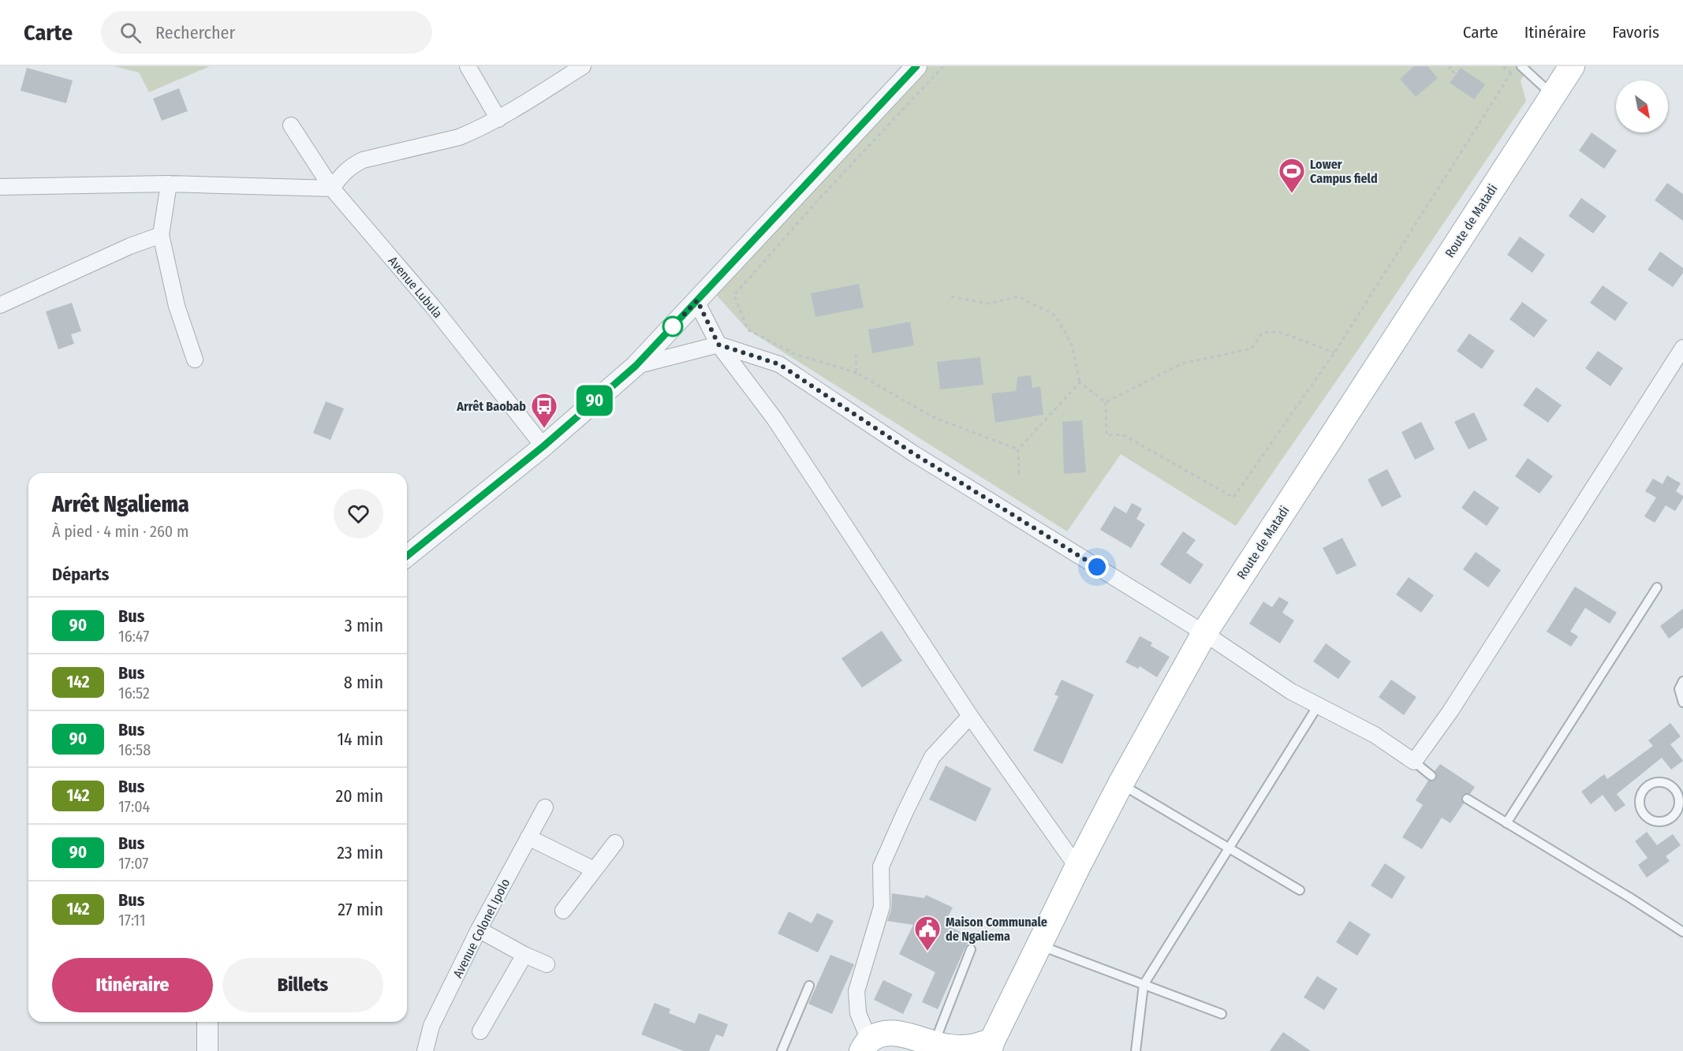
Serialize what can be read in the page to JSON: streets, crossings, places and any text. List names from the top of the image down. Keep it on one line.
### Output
{"streets":{"main road":["Route de Matadi"],"street":["Avenue Lubula","Avenue Colonel Ipolo"]},"places":{"sports":["Lower Campus field"],"bus stop":["Arrêt Baobab"],"public building":["Maison Communale de Ngaliema"]},"lines":["bus line 90"],"north":"bottom right","page":{"header":"Carte","search":"Rechercher","nav":["Carte","Itinéraire","Favoris"],"on_map":"90","heading":[["Arrêt Ngaliema","À pied · 4 min · 260 m"],"Départs"],"list":[{"mark":"90","name":"Bus","note":"16:47","value":"3 min"},{"mark":"142","name":"Bus","note":"16:52","value":"8 min"},{"mark":"90","name":"Bus","note":"16:58","value":"14 min"},{"mark":"142","name":"Bus","note":"17:04","value":"20 min"},{"mark":"90","name":"Bus","note":"17:07","value":"23 min"},{"mark":"142","name":"Bus","note":"17:11","value":"27 min"}],"buttons":["Itinéraire","Billets"]}}
